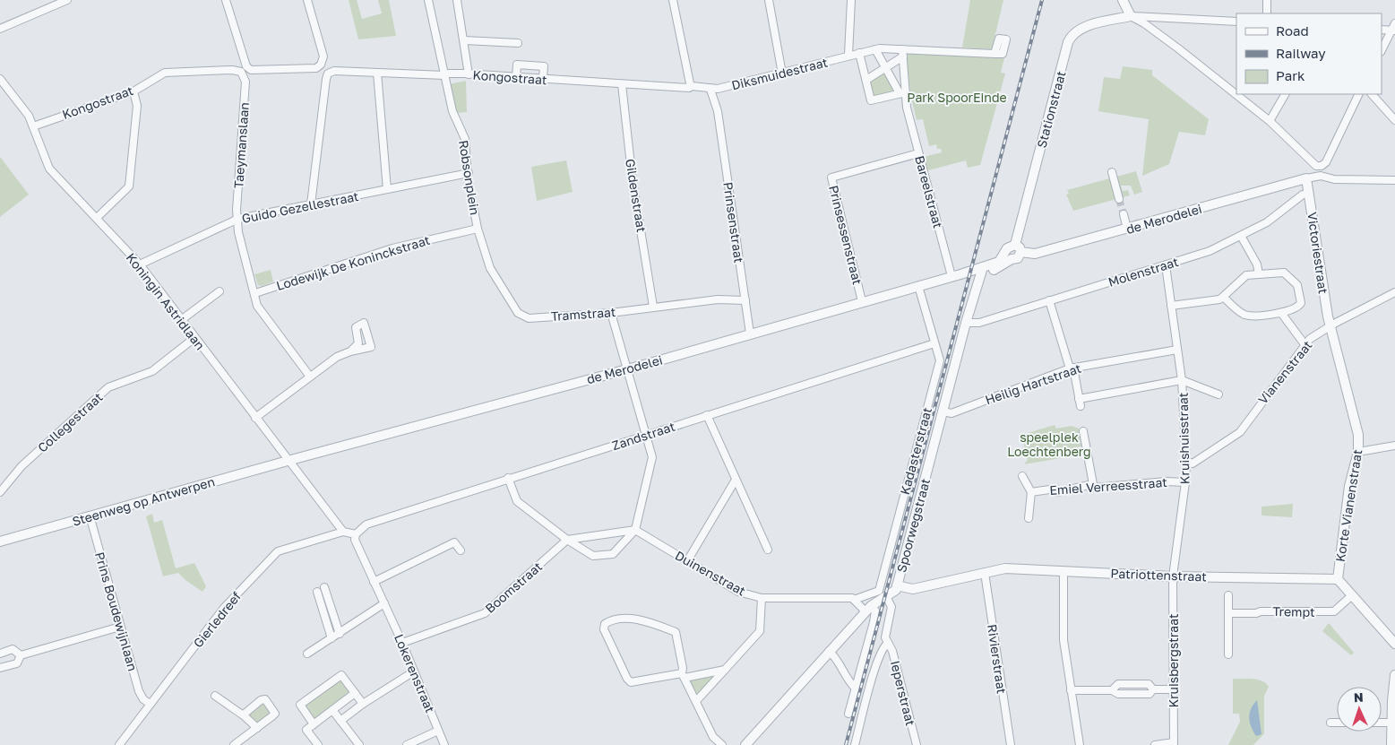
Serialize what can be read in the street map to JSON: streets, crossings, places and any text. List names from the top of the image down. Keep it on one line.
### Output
{"streets":{"street":["Diksmuidestraat","Kongostraat","Stationstraat","Taeymanslaan","Robsonplein","Bareelstraat","Gildenstraat","Guido Gezellestraat","de Merodelei","Prinsenstraat","Prinsessenstraat","Victoriestraat","Lodewijk De Koninckstraat","Molenstraat","Koningin Astridlaan","Tramstraat","Vianenstraat","Heilig Hartstraat","Collegestraat","Zandstraat","Kruishuisstraat","Kadasterstraat","Emiel Verreesstraat","Steenweg op Antwerpen","Korte Vianenstraat","Spoorwegstraat","Duinenstraat","Patriottenstraat","Boomstraat","Prins Boudewijnlaan","Trempt","Gierledreef","Rivierstraat","Kruisbergstraat","Lokerenstraat","Ieperstraat"]},"crossings":[["Diksmuidestraat","Kongostraat"],["Diksmuidestraat","Bareelstraat"],["Diksmuidestraat","Prinsenstraat"],["Kongostraat","Taeymanslaan"],["Kongostraat","Robsonplein"],["Kongostraat","Gildenstraat"],["Kongostraat","Guido Gezellestraat"],["Kongostraat","Prinsenstraat"],["Kongostraat","Koningin Astridlaan"],["Stationstraat","de Merodelei"],["Taeymanslaan","Guido Gezellestraat"],["Taeymanslaan","Lodewijk De Koninckstraat"],["Robsonplein","Guido Gezellestraat"],["Robsonplein","Lodewijk De Koninckstraat"],["Robsonplein","Tramstraat"],["Bareelstraat","de Merodelei"],["Bareelstraat","Prinsessenstraat"],["Gildenstraat","Tramstraat"],["Guido Gezellestraat","Koningin Astridlaan"],["de Merodelei","Prinsenstraat"],["de Merodelei","Prinsessenstraat"],["de Merodelei","Victoriestraat"],["de Merodelei","Koningin Astridlaan"],["de Merodelei","Kadasterstraat"],["de Merodelei","Steenweg op Antwerpen"],["de Merodelei","Spoorwegstraat"],["Prinsenstraat","Tramstraat"],["Victoriestraat","Molenstraat"],["Victoriestraat","Vianenstraat"],["Victoriestraat","Korte Vianenstraat"],["Lodewijk De Koninckstraat","Tramstraat"],["Molenstraat","Kruishuisstraat"],["Molenstraat","Spoorwegstraat"],["Koningin Astridlaan","Collegestraat"],["Koningin Astridlaan","Steenweg op Antwerpen"],["Vianenstraat","Kruishuisstraat"],["Vianenstraat","Korte Vianenstraat"],["Heilig Hartstraat","Kruishuisstraat"],["Heilig Hartstraat","Spoorwegstraat"],["Zandstraat","Kadasterstraat"],["Zandstraat","Lokerenstraat"],["Kruishuisstraat","Emiel Verreesstraat"],["Kruishuisstraat","Patriottenstraat"],["Kruishuisstraat","Kruisbergstraat"],["Kadasterstraat","Duinenstraat"],["Steenweg op Antwerpen","Prins Boudewijnlaan"],["Korte Vianenstraat","Patriottenstraat"],["Spoorwegstraat","Patriottenstraat"],["Patriottenstraat","Rivierstraat"],["Patriottenstraat","Kruisbergstraat"],["Boomstraat","Lokerenstraat"],["Prins Boudewijnlaan","Gierledreef"]],"parks":["Park SpoorEinde","speelplek Loechtenberg"],"legend":["Road","Railway","Park"],"north":"top"}
